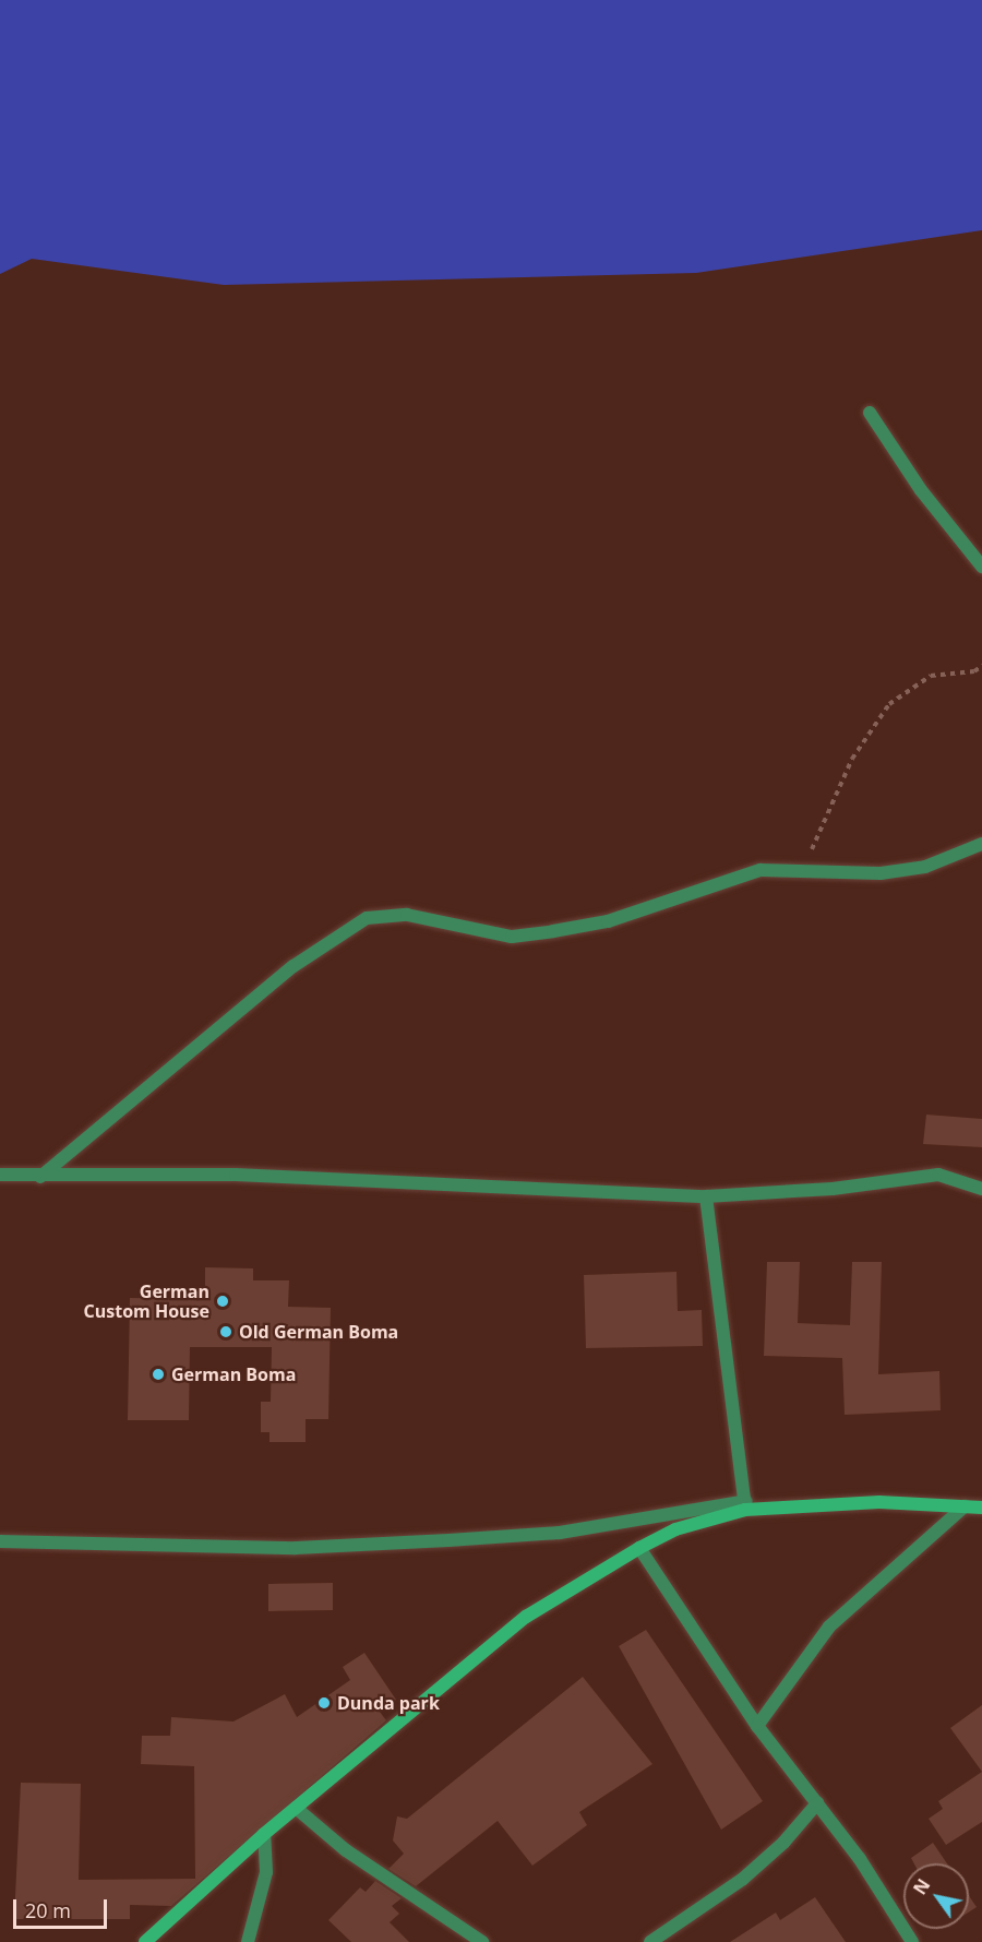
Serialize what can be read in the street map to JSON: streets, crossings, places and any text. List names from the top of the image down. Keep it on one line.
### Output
{"places":["German Custom House","Old German Boma","German Boma","Dunda park"],"scale_bar":"20 m","north":"top left"}
